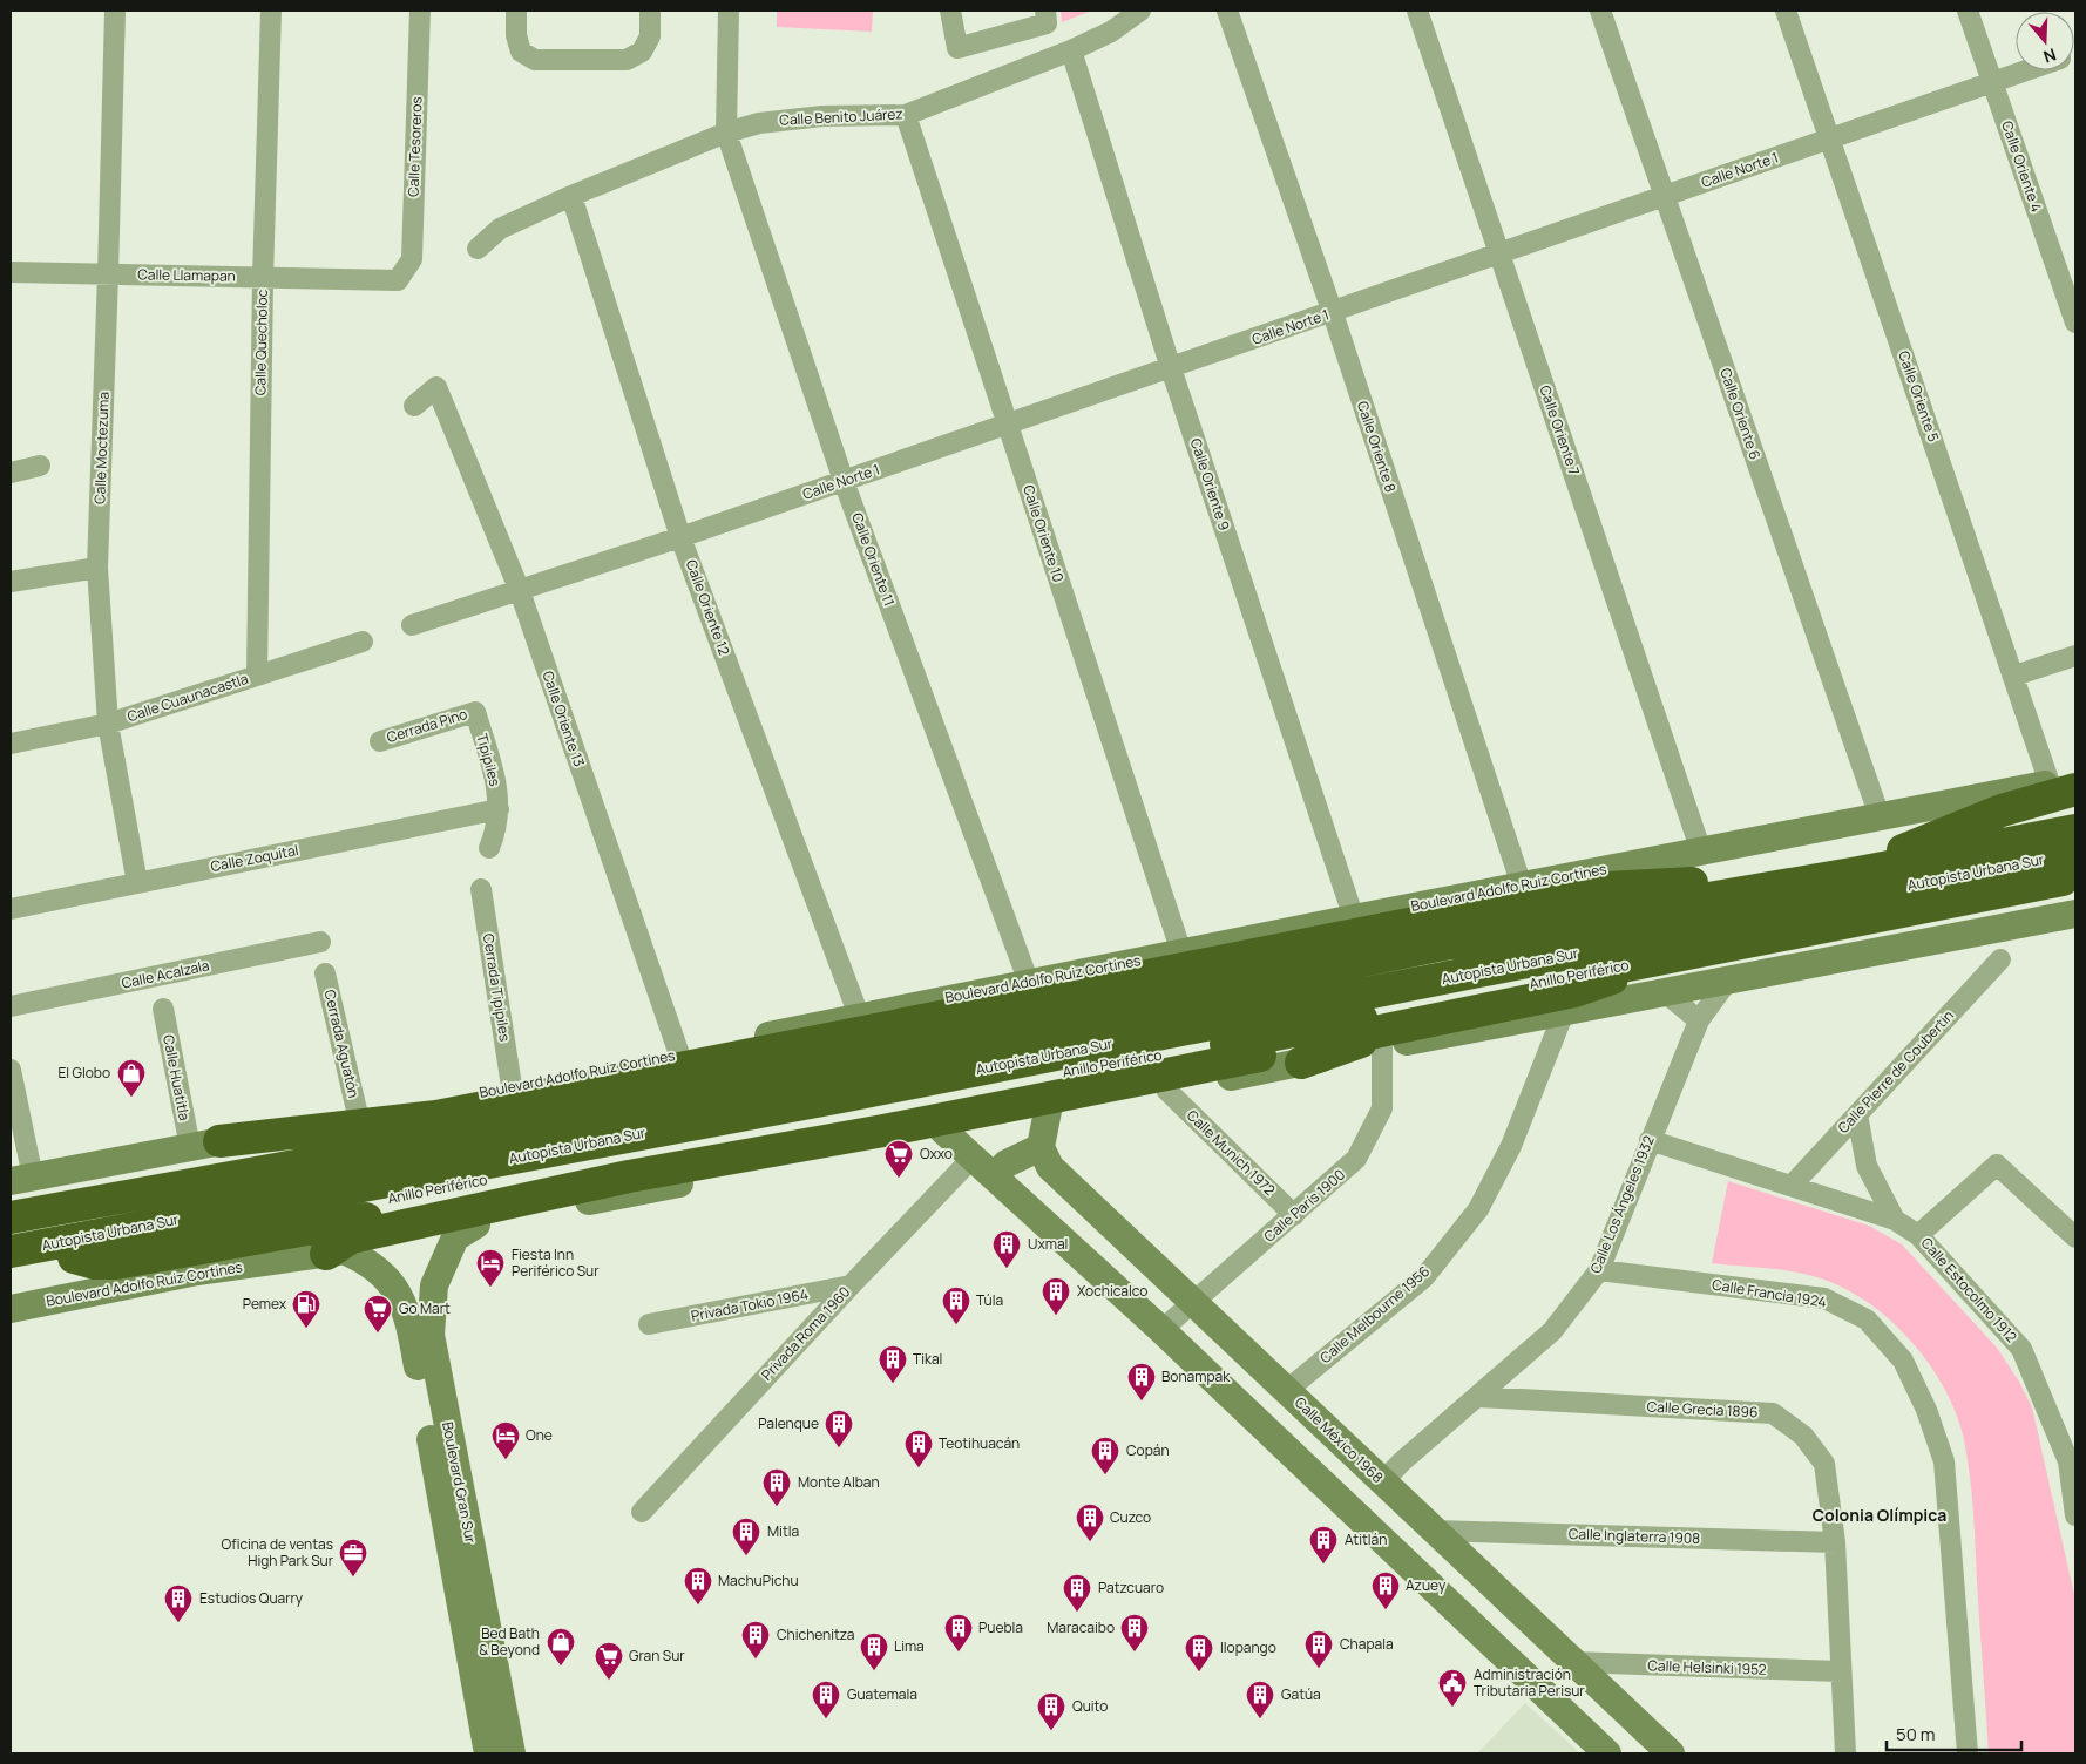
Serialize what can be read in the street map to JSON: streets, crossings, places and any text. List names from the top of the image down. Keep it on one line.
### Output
{"streets":{"highway":["Autopista Urbana Sur","Anillo Periférico"],"main road":["Boulevard Adolfo Ruiz Cortines","Calle México 1968","Boulevard Gran Sur"],"street":["Calle Benito Juárez","Calle Tesoreros","Calle Oriente 4","Calle Norte 1","Calle Llamapan","Calle Quecholoc","Calle Oriente 5","Calle Oriente 6","Calle Oriente 7","Calle Oriente 8","Calle Moctezuma","Calle Oriente 9","Calle Oriente 10","Calle Oriente 11","Calle Oriente 12","Calle Cuaunacastla","Calle Oriente 13","Cerrada Pino","Tipipiles","Calle Zoquital","Calle Acalzala","Cerrada Tipipiles","Cerrada Aguatón","Calle Pierre de Coubertin","Calle Huatitla","Calle Munich 1972","Calle Los Ángeles 1932","Calle París 1900","Calle Estocolmo 1912","Calle Francia 1924","Privada Tokio 1964","Calle Melbourne 1956","Privada Roma 1960","Calle Grecia 1896","Calle Inglaterra 1908","Calle Helsinki 1952"]},"crossings":[["Calle Benito Juárez","Calle Oriente 9"],["Calle Benito Juárez","Calle Oriente 10"],["Calle Benito Juárez","Calle Oriente 11"],["Calle Benito Juárez","Calle Oriente 12"],["Calle Tesoreros","Calle Llamapan"],["Calle Oriente 4","Calle Norte 1"],["Calle Norte 1","Calle Oriente 5"],["Calle Norte 1","Calle Oriente 6"],["Calle Norte 1","Calle Oriente 7"],["Calle Norte 1","Calle Oriente 8"],["Calle Norte 1","Calle Oriente 9"],["Calle Norte 1","Calle Oriente 10"],["Calle Norte 1","Calle Oriente 11"],["Calle Norte 1","Calle Oriente 12"],["Calle Norte 1","Calle Oriente 13"],["Calle Llamapan","Calle Quecholoc"],["Calle Llamapan","Calle Moctezuma"],["Calle Quecholoc","Calle Cuaunacastla"],["Calle Oriente 5","Boulevard Adolfo Ruiz Cortines"],["Calle Oriente 6","Boulevard Adolfo Ruiz Cortines"],["Calle Oriente 7","Boulevard Adolfo Ruiz Cortines"],["Calle Oriente 8","Boulevard Adolfo Ruiz Cortines"],["Calle Moctezuma","Calle Cuaunacastla"],["Calle Moctezuma","Calle Zoquital"],["Calle Oriente 9","Boulevard Adolfo Ruiz Cortines"],["Calle Oriente 10","Boulevard Adolfo Ruiz Cortines"],["Calle Oriente 11","Boulevard Adolfo Ruiz Cortines"],["Calle Oriente 12","Boulevard Adolfo Ruiz Cortines"],["Calle Oriente 13","Boulevard Adolfo Ruiz Cortines"],["Cerrada Pino","Tipipiles"],["Tipipiles","Calle Zoquital"],["Boulevard Adolfo Ruiz Cortines","Cerrada Tipipiles"],["Boulevard Adolfo Ruiz Cortines","Cerrada Aguatón"],["Boulevard Adolfo Ruiz Cortines","Calle Huatitla"],["Boulevard Adolfo Ruiz Cortines","Calle Munich 1972"],["Boulevard Adolfo Ruiz Cortines","Calle Los Ángeles 1932"],["Boulevard Adolfo Ruiz Cortines","Calle París 1900"],["Boulevard Adolfo Ruiz Cortines","Calle Melbourne 1956"],["Boulevard Adolfo Ruiz Cortines","Boulevard Gran Sur"],["Calle Pierre de Coubertin","Calle Estocolmo 1912"],["Calle Munich 1972","Calle París 1900"],["Calle Los Ángeles 1932","Calle Estocolmo 1912"],["Calle Los Ángeles 1932","Calle Francia 1924"],["Calle Los Ángeles 1932","Calle Grecia 1896"],["Calle Los Ángeles 1932","Calle México 1968"],["Calle París 1900","Calle México 1968"],["Privada Tokio 1964","Privada Roma 1960"],["Calle Melbourne 1956","Calle México 1968"],["Calle Grecia 1896","Calle Inglaterra 1908"],["Calle Grecia 1896","Calle Helsinki 1952"],["Calle México 1968","Calle Inglaterra 1908"],["Calle México 1968","Calle Helsinki 1952"]],"districts":["Colonia Olímpica"],"places":{"shop":["El Globo","Bed Bath & Beyond"],"supermarket":["Oxxo","Go Mart","Gran Sur"],"building":["Uxmal","Xochicalco","Túla","Tikal","Bonampak","Palenque","Teotihuacán","Copán","Monte Alban","Cuzco","Mitla","Atitlán","MachuPichu","Azuey","Patzcuaro","Estudios Quarry","Puebla","Maracaibo","Chichenitza","Chapala","Lima","Ilopango","Guatemala","Gatúa","Quito"],"hotel":["Fiesta Inn Periférico Sur","One"],"fuel station":["Pemex"],"office":["Oficina de ventas High Park Sur"],"public building":["Administración Tributaria Perisur"]},"scale_bar":"50 m","north":"bottom"}
